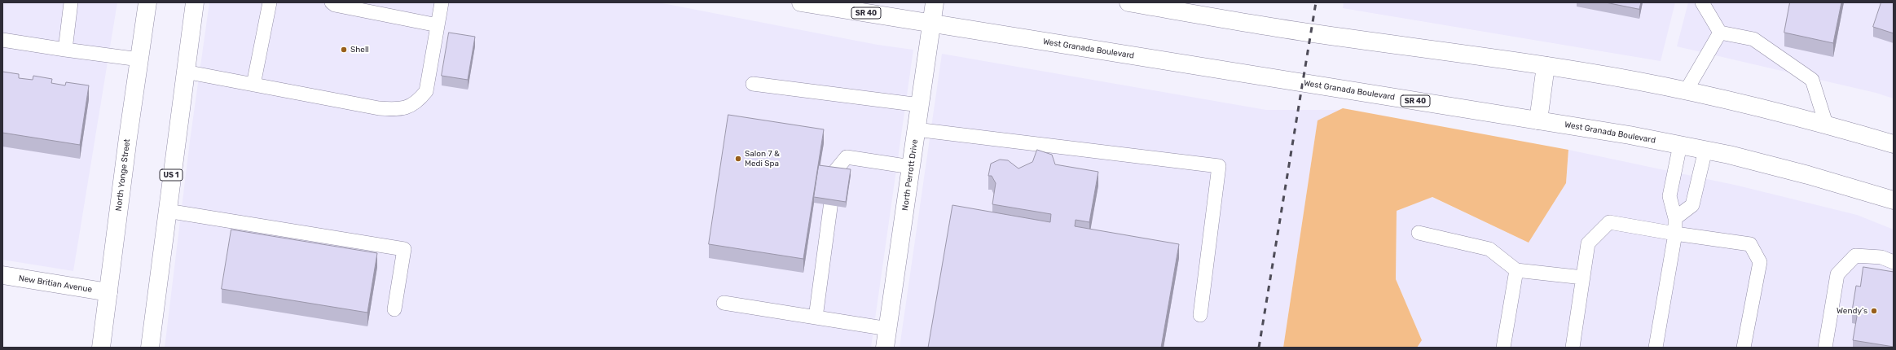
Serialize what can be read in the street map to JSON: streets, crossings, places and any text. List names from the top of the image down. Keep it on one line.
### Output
{"streets":{"main road":["SR 40","West Granada Boulevard","North Yonge Street","US 1","North Perrott Drive","New Britian Avenue"]},"crossings":[["West Granada Boulevard","North Perrott Drive"],["North Yonge Street","New Britian Avenue"]],"places":["Shell","Salon 7 & Medi Spa","Wendy's"]}
